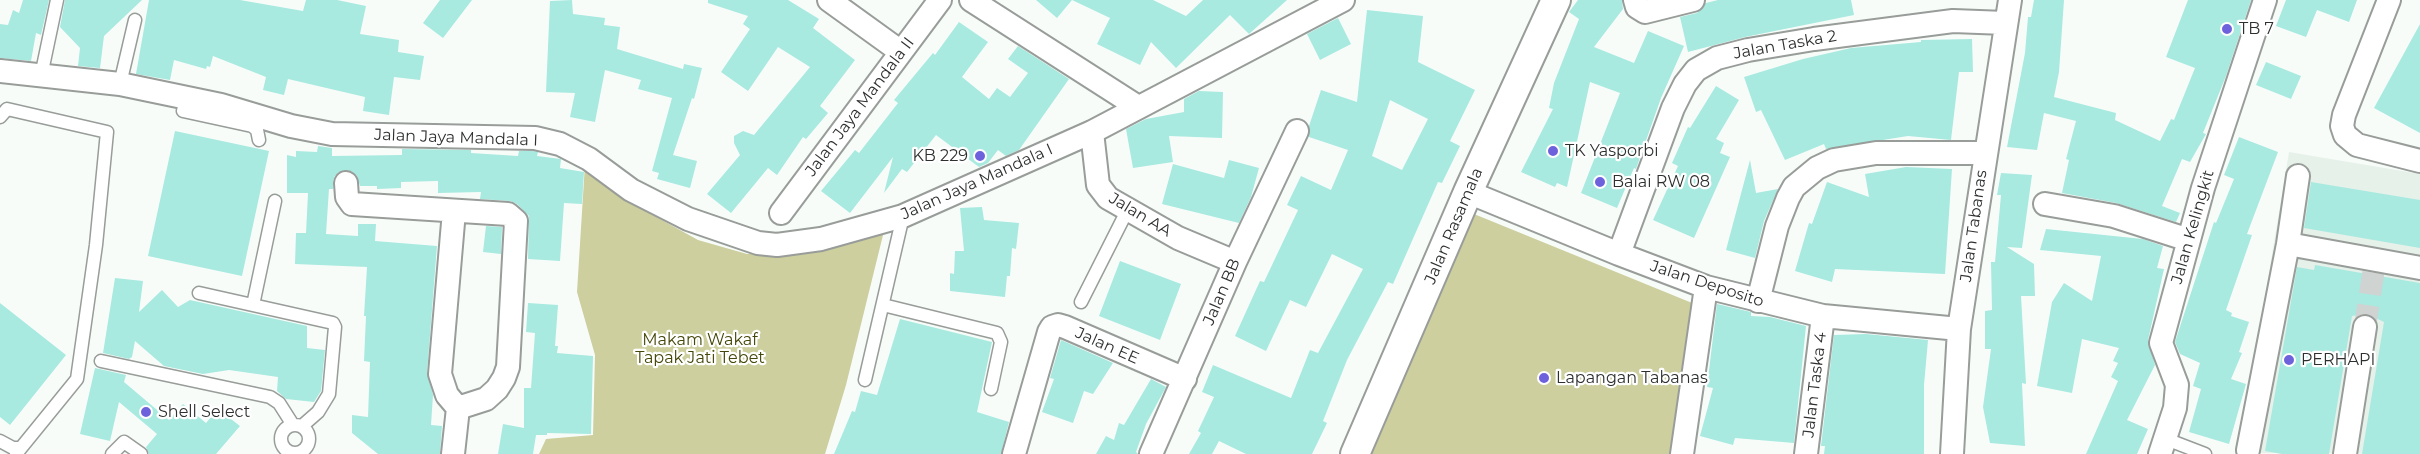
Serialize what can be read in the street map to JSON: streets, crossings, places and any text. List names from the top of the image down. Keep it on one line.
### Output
{"streets":{"street":["Jalan Taska 2","Jalan Jaya Mandala II","Jalan Jaya Mandala I","Jalan AA","Jalan Rasamala","Jalan Tabanas","Jalan Kelingkit","Jalan Deposito","Jalan BB","Jalan EE","Jalan Taska 4"]},"crossings":[["Jalan Taska 2","Jalan Tabanas"],["Jalan Taska 2","Jalan Deposito"],["Jalan Jaya Mandala I","Jalan AA"],["Jalan AA","Jalan BB"],["Jalan Rasamala","Jalan Deposito"],["Jalan Tabanas","Jalan Deposito"],["Jalan Deposito","Jalan Taska 4"],["Jalan BB","Jalan EE"]],"parks":["Makam Wakaf Tapak Jati Tebet"],"places":["TB 7","TK Yasporbi","KB 229","Balai RW 08","PERHAPI","Lapangan Tabanas","Shell Select"]}
